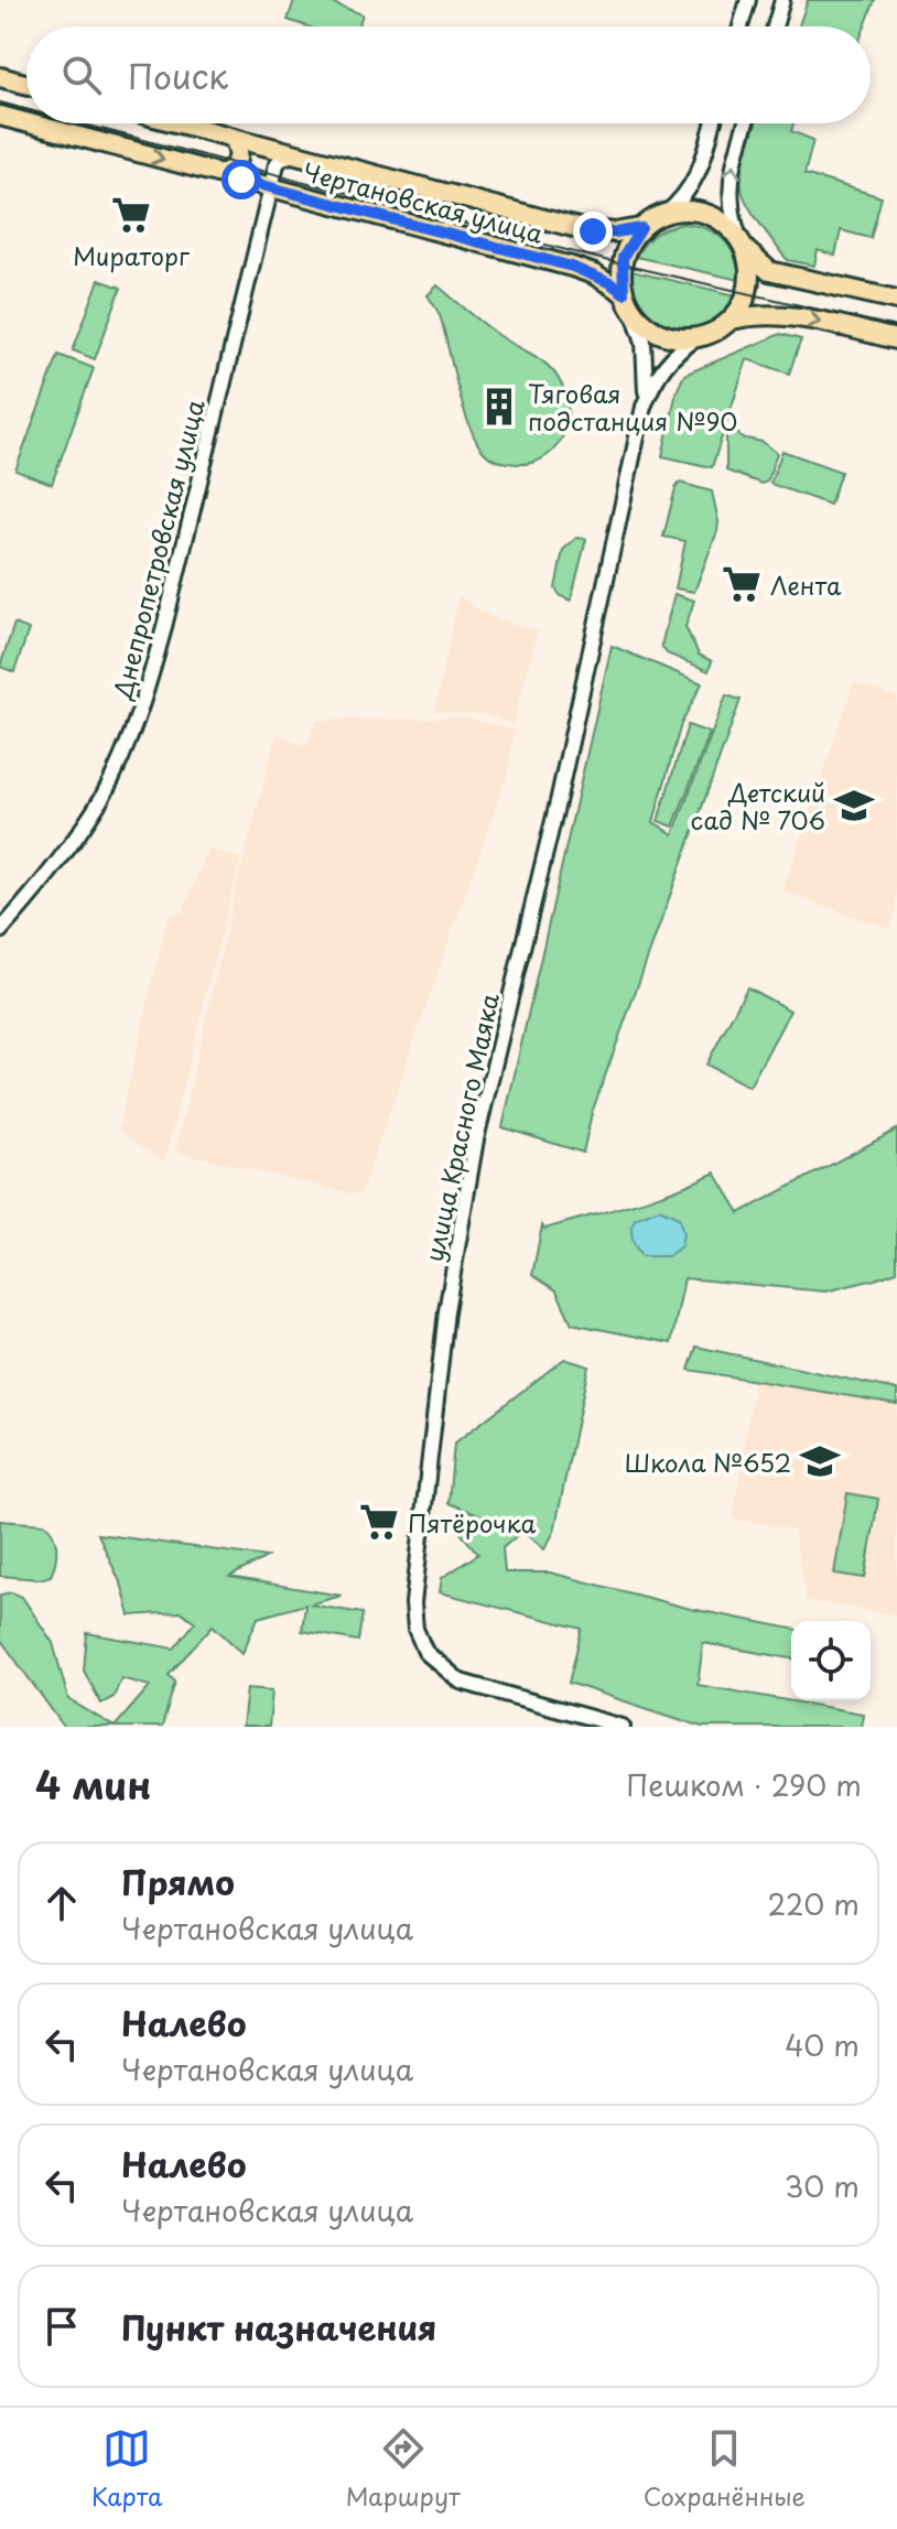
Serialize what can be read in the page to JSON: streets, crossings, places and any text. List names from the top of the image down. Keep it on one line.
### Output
{"streets":{"main road":["Чертановская улица"],"street":["Днепропетровская улица","улица Красного Маяка"]},"crossings":[["Чертановская улица","Днепропетровская улица"],["Чертановская улица","улица Красного Маяка"]],"places":{"supermarket":["Мираторг","Лента","Пятёрочка"],"building":["Тяговая подстанция №90"],"school or university":["Детский сад № 706","Школа №652"]},"page":{"search":"Поиск","heading":["4 мин","Пешком · 290 m"],"list":[["Прямо","Чертановская улица","220 m"],["Налево","Чертановская улица","40 m"],["Налево","Чертановская улица","30 m"],"Пункт назначения"],"nav":["Карта","Маршрут","Сохранённые"]}}
